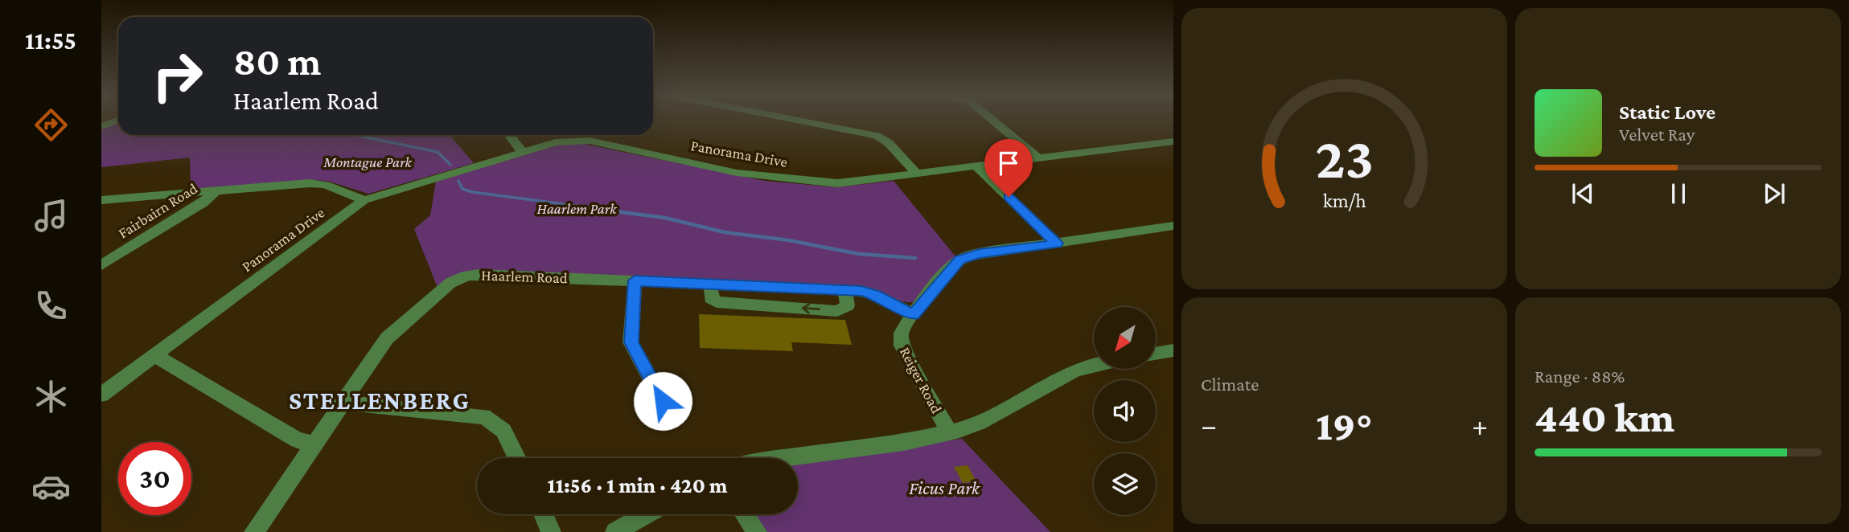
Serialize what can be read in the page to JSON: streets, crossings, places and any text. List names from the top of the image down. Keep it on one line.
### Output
{"streets":{"street":["Panorama Drive","Fairbairn Road","Haarlem Road","Reiger Road"]},"crossings":[["Panorama Drive","Fairbairn Road"],["Haarlem Road","Reiger Road"]],"districts":["STELLENBERG"],"parks":["Montague Park","Haarlem Park","Ficus Park"],"north":"bottom left","page":{"tabs":"11:55","turn":["80 m","Haarlem Road"],"song":["Static Love","Velvet Ray"],"tile":["Climate",["Range · 88%","440 km"]],"heat":["−","19°","+"],"limit":"30","trip":"11:56 · 1 min · 420 m","gauge":["23","km/h"]}}
